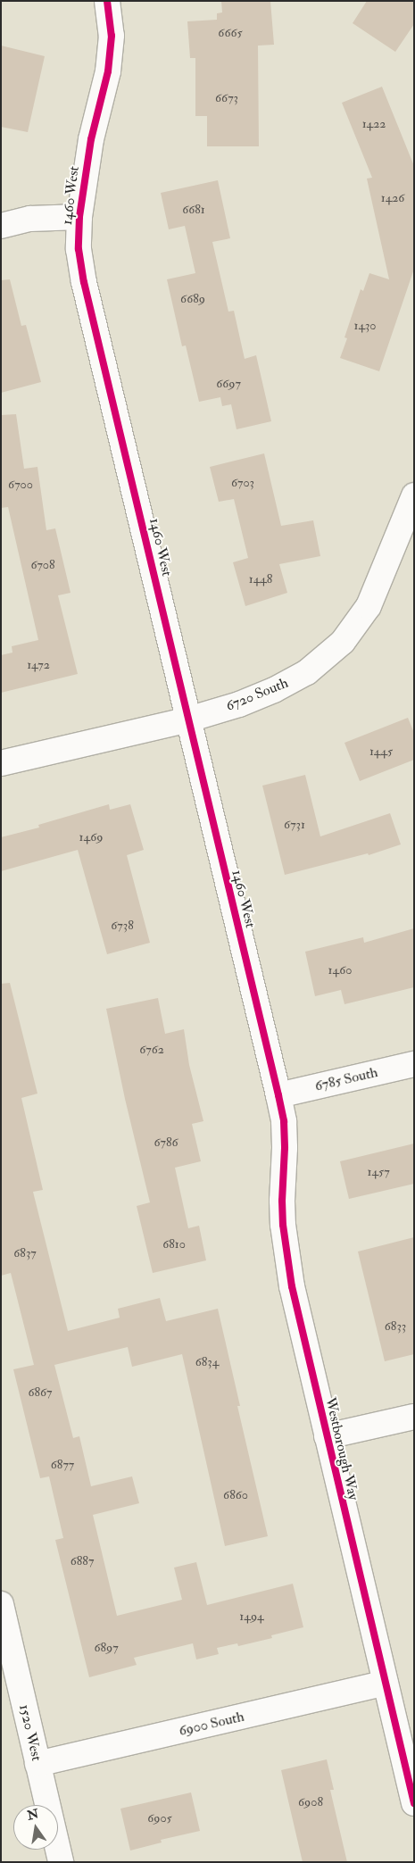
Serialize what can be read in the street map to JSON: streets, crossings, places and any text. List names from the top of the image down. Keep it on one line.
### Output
{"streets":{"street":["1460 West","6720 South","6785 South","Westborough Way","6900 South","1520 West"]},"crossings":[["1460 West","6720 South"],["1460 West","6785 South"],["1460 West","Westborough Way"],["6785 South","Westborough Way"],["Westborough Way","6900 South"],["6900 South","1520 West"]],"house_numbers":["6665","6673","1422","1426","6681","6689","1430","6697","6703","6700","6708","1448","1472","1445","6731","1469","6738","1460","6762","6786","1457","6810","6837","6833","6834","6867","6877","6860","6887","1494","6897","6908","6905"],"north":"top"}
